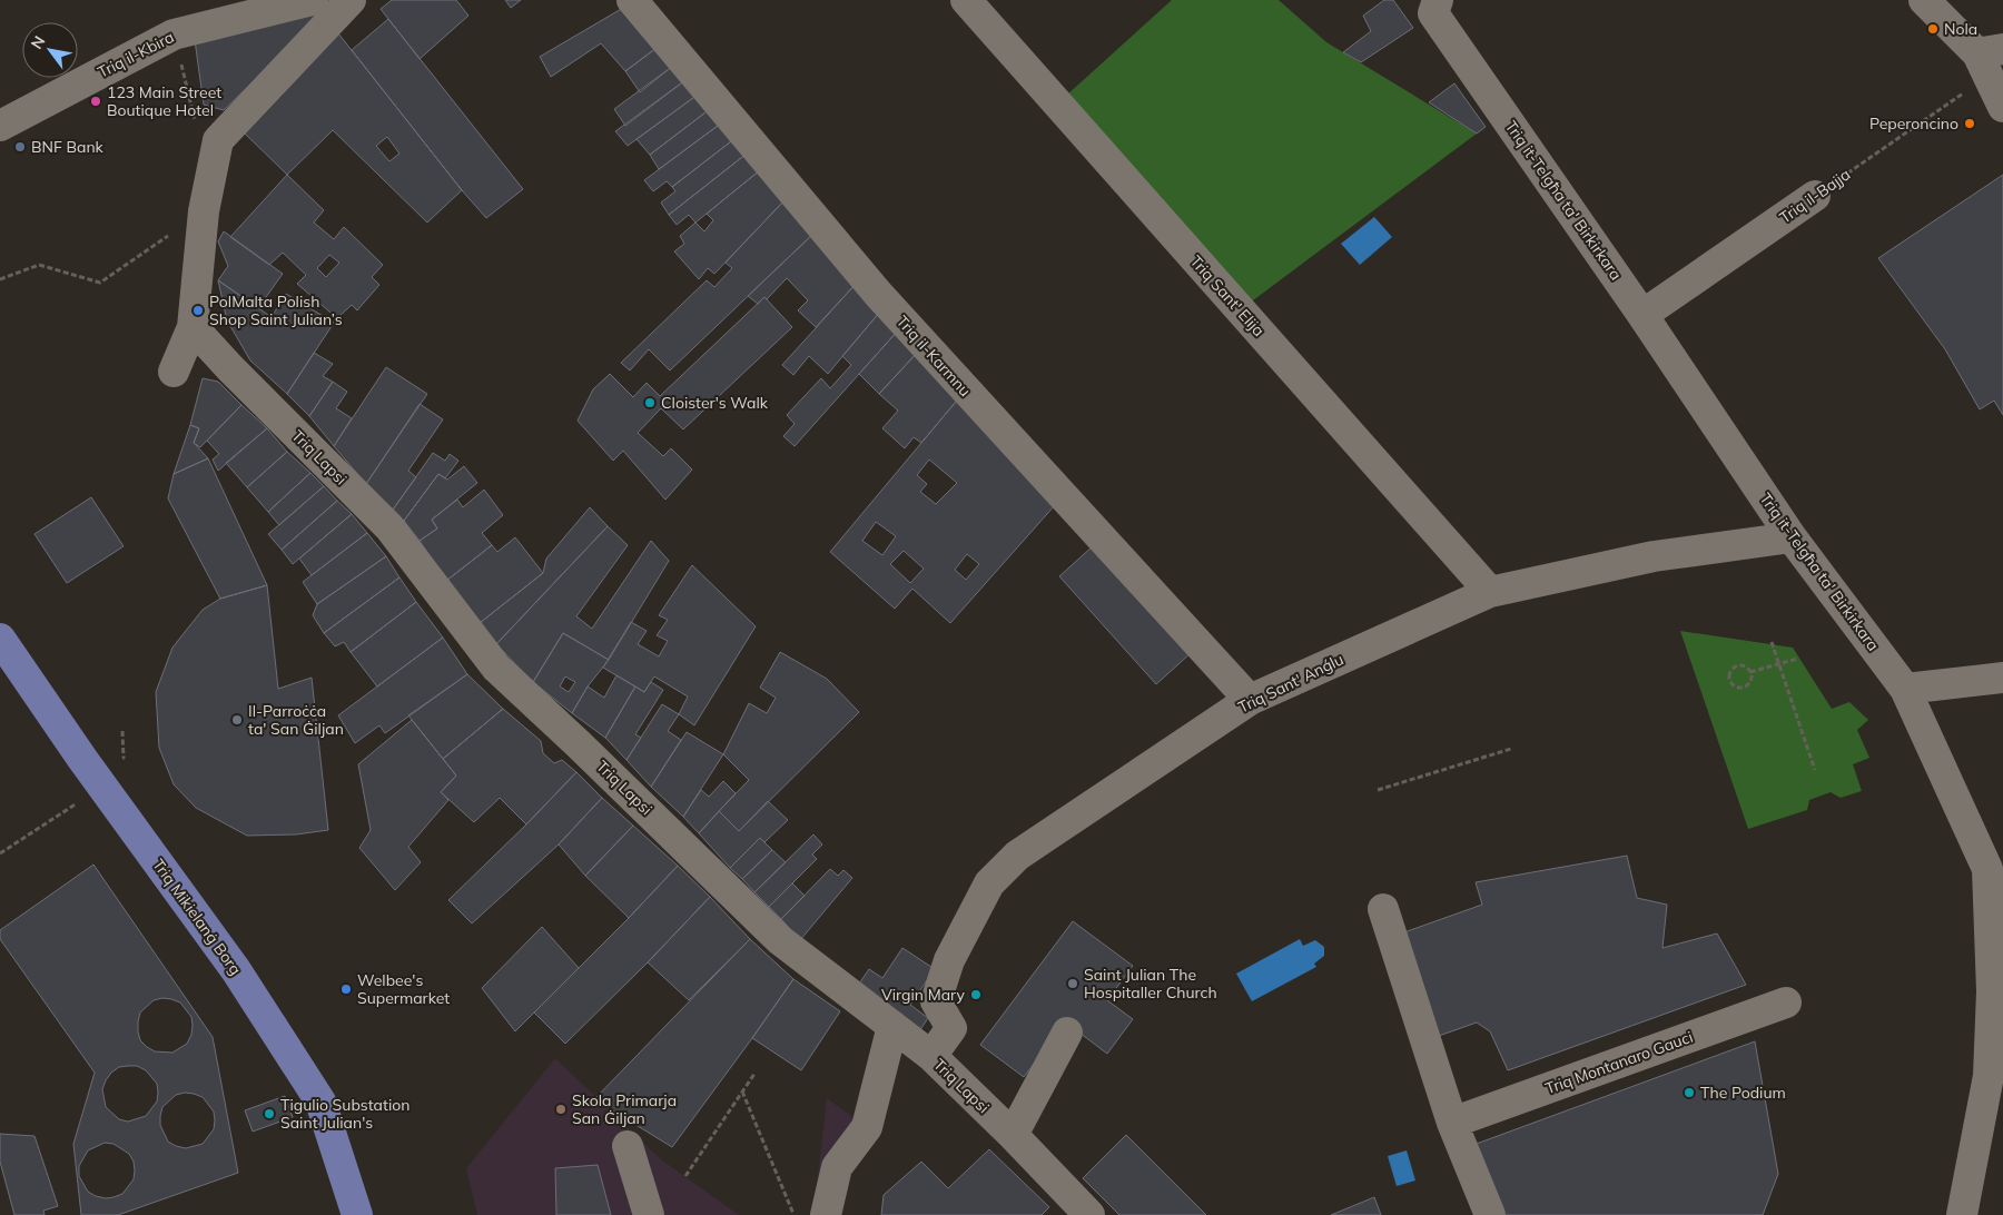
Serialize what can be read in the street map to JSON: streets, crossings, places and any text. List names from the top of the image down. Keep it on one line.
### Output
{"streets":{"main road":["Triq Mikielanġ Borg"],"street":["Triq il-Kbira","Triq il-Bajja","Triq it-Telgħa ta' Birkirkara","Triq Sant' Elija","Triq il-Karmnu","Triq Lapsi","Triq Sant' Anǵlu","Triq Montanaro Gauci"]},"crossings":[["Triq il-Bajja","Triq it-Telgħa ta' Birkirkara"],["Triq it-Telgħa ta' Birkirkara","Triq Sant' Anǵlu"],["Triq Sant' Elija","Triq Sant' Anǵlu"],["Triq il-Karmnu","Triq Sant' Anǵlu"],["Triq Lapsi","Triq Sant' Anǵlu"]],"places":["Nola","123 Main Street Boutique Hotel","Peperoncino","BNF Bank","PolMalta Polish Shop Saint Julian’s","Cloister's Walk","Il-Parroċċa ta' San Ġiljan","Saint Julian The Hospitaller Church","Welbee's Supermarket","Virgin Mary","The Podium","Skola Primarja San Ġiljan","Tigulio Substation Saint Julian's"],"north":"top left"}
